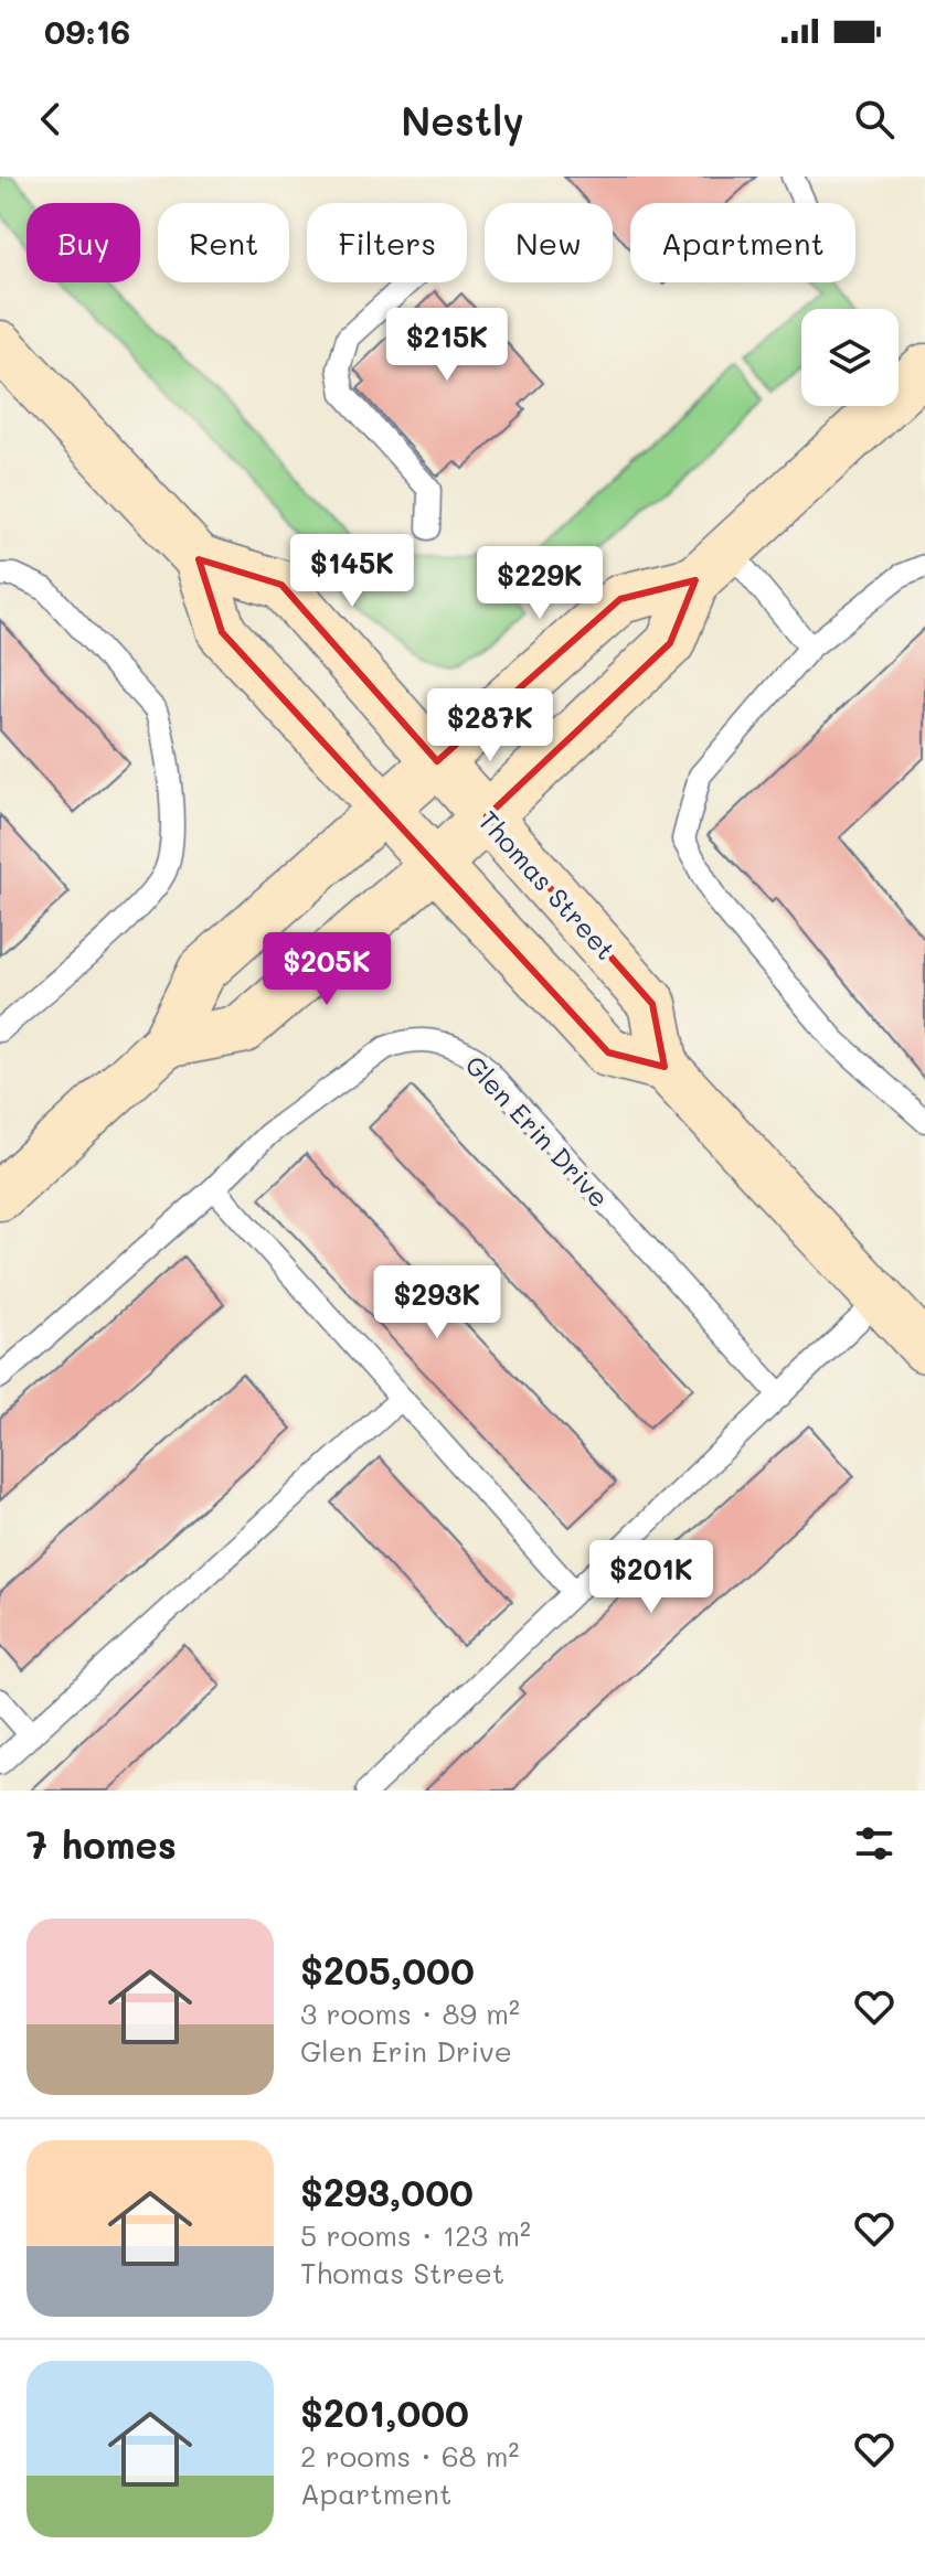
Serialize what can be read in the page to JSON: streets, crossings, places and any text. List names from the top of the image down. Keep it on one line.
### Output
{"streets":{"street":["Thomas Street"],"lane":["Glen Erin Drive"]},"page":{"status":"09:16","header":"Nestly","chip":["Buy","Rent","Filters","New","Apartment"],"price":["$215K","$145K","$229K","$287K","$205K","$293K","$201K"],"heading":"7 homes","list":[{"name":"$205,000","note":"3 rooms · 89 m² · Glen Erin Drive"},{"name":"$293,000","note":"5 rooms · 123 m² · Thomas Street"},{"name":"$201,000","note":"2 rooms · 68 m² · Apartment"}]}}
